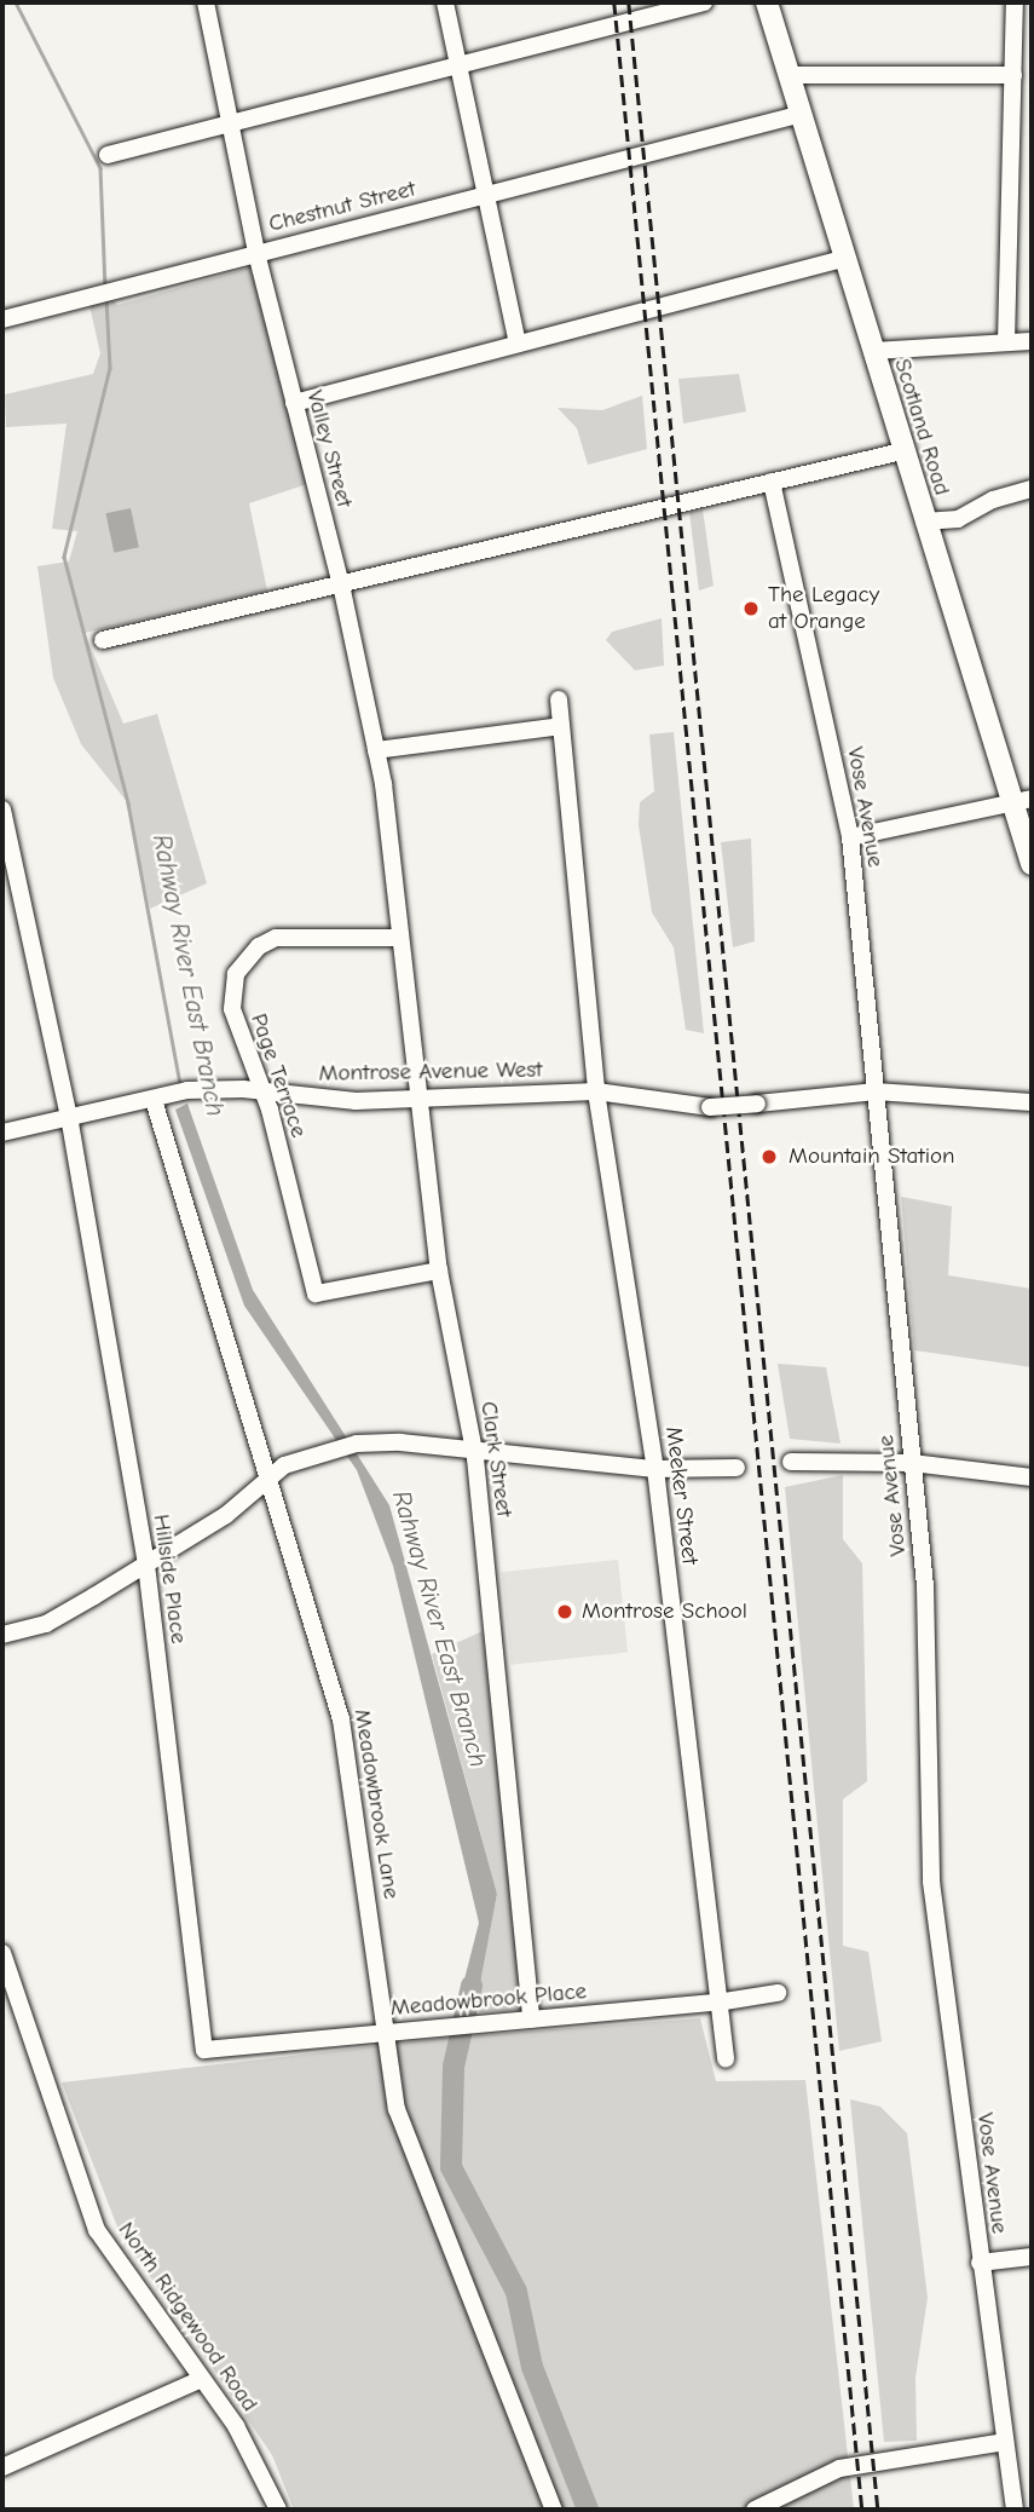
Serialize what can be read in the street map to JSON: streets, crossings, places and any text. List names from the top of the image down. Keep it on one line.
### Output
{"streets":{"main road":["Scotland Road"],"street":["Chestnut Street","Valley Street","Vose Avenue","Montrose Avenue West","Page Terrace","Clark Street","Meeker Street","Hillside Place","Meadowbrook Lane","Meadowbrook Place","North Ridgewood Road"]},"crossings":[["Chestnut Street","Scotland Road"],["Chestnut Street","Valley Street"],["Valley Street","Clark Street"],["Vose Avenue","Montrose Avenue West"],["Montrose Avenue West","Page Terrace"],["Montrose Avenue West","Clark Street"],["Montrose Avenue West","Meeker Street"],["Montrose Avenue West","Hillside Place"],["Montrose Avenue West","Meadowbrook Lane"],["Page Terrace","Clark Street"],["Clark Street","Meadowbrook Place"],["Meeker Street","Meadowbrook Place"],["Hillside Place","Meadowbrook Place"],["Meadowbrook Lane","Meadowbrook Place"]],"water":["Rahway River East Branch"],"places":["The Legacy at Orange","Mountain Station","Montrose School"]}
